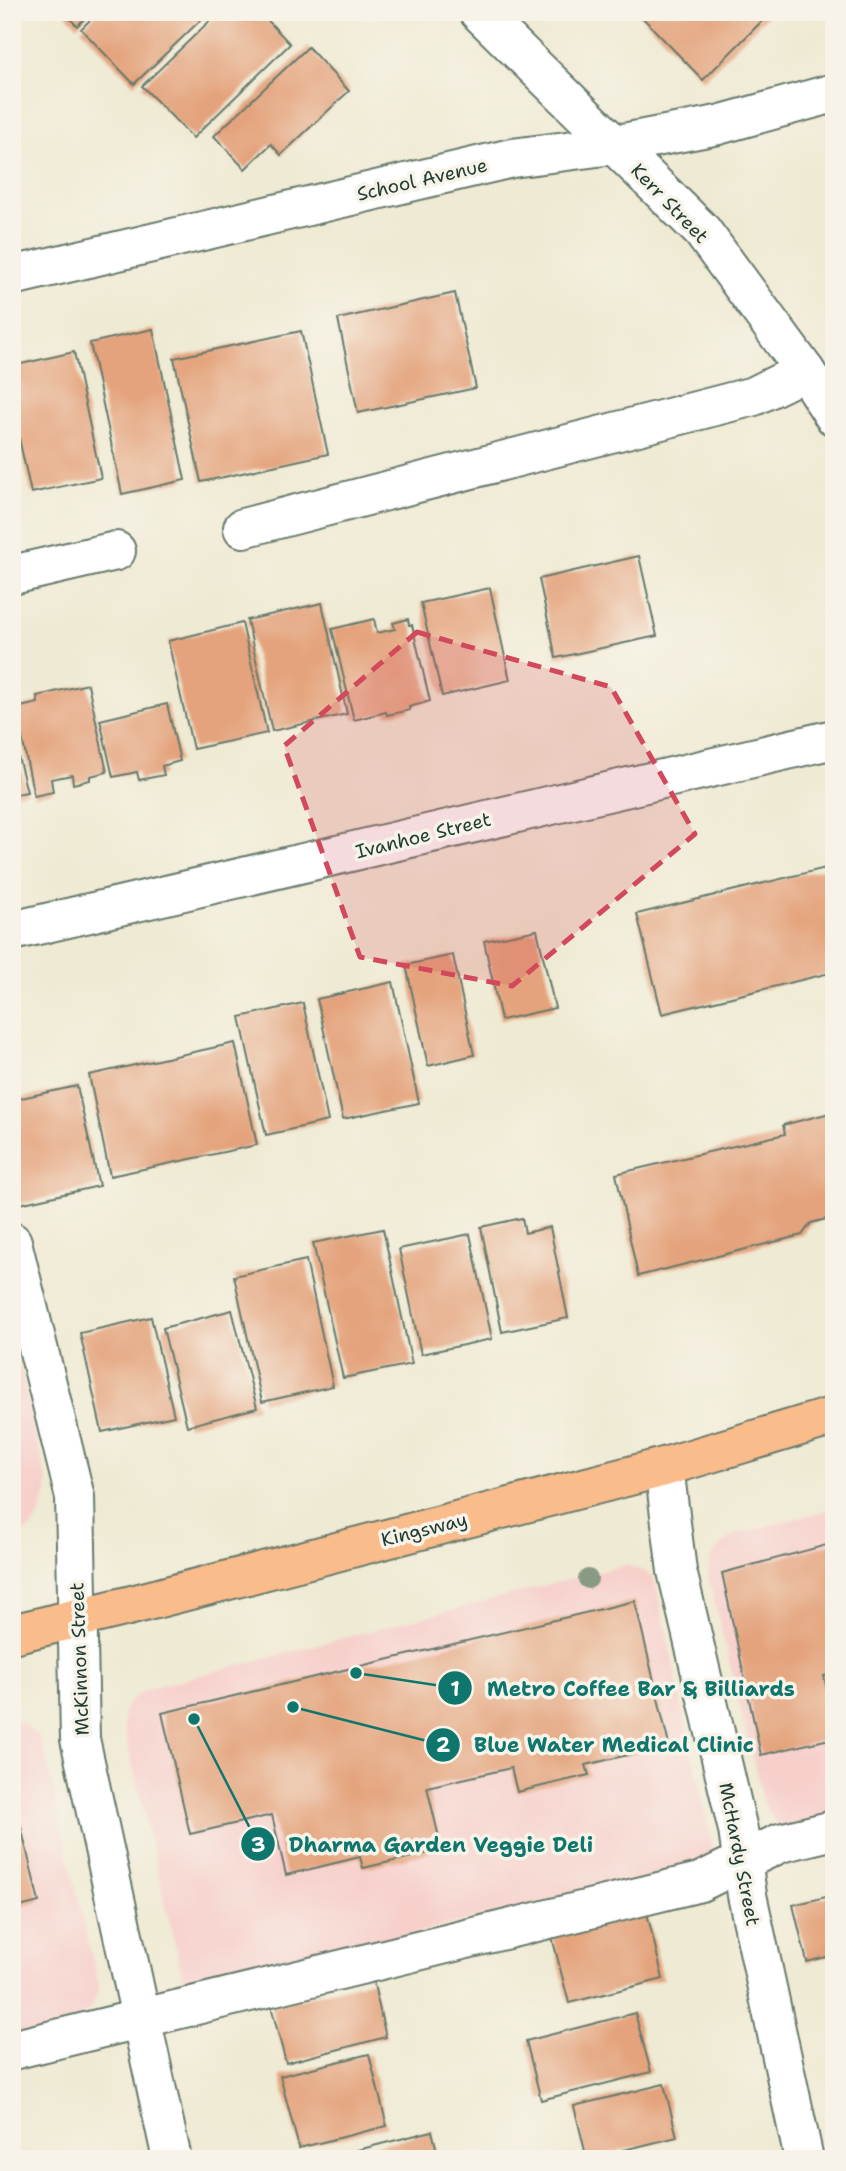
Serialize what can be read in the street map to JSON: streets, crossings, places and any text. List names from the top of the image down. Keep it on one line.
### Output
{"streets":{"main road":["Kingsway"],"street":["School Avenue","Kerr Street","Ivanhoe Street","McKinnon Street","McHardy Street"]},"crossings":[["School Avenue","Kerr Street"],["Kingsway","McKinnon Street"],["Kingsway","McHardy Street"]],"places":["Metro Coffee Bar & Billiards","Blue Water Medical Clinic","Dharma Garden Veggie Deli"]}
